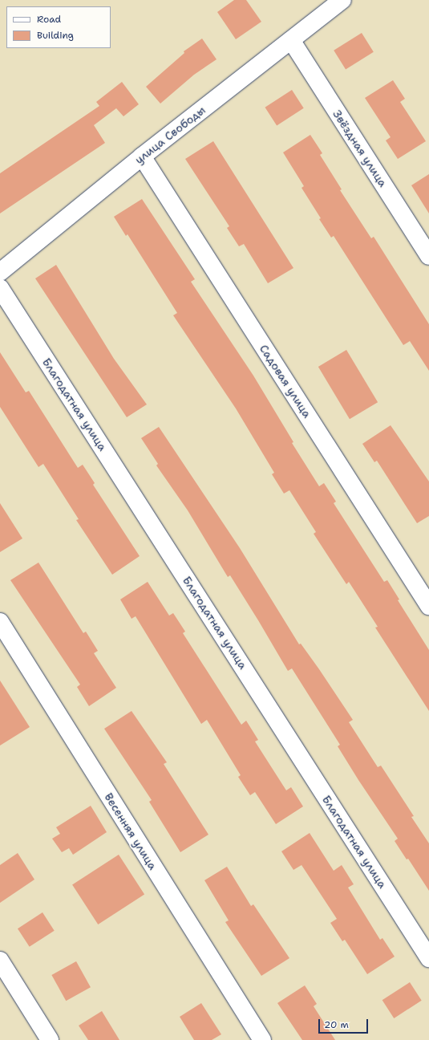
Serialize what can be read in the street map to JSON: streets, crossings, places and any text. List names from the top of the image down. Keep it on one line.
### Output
{"streets":{"street":["улица Свободы","Звёздная улица","Садовая улица","Благодатная улица","Весенняя улица"]},"crossings":[["улица Свободы","Звёздная улица"],["улица Свободы","Садовая улица"]],"legend":["Road","Building"],"scale_bar":"20 m"}
